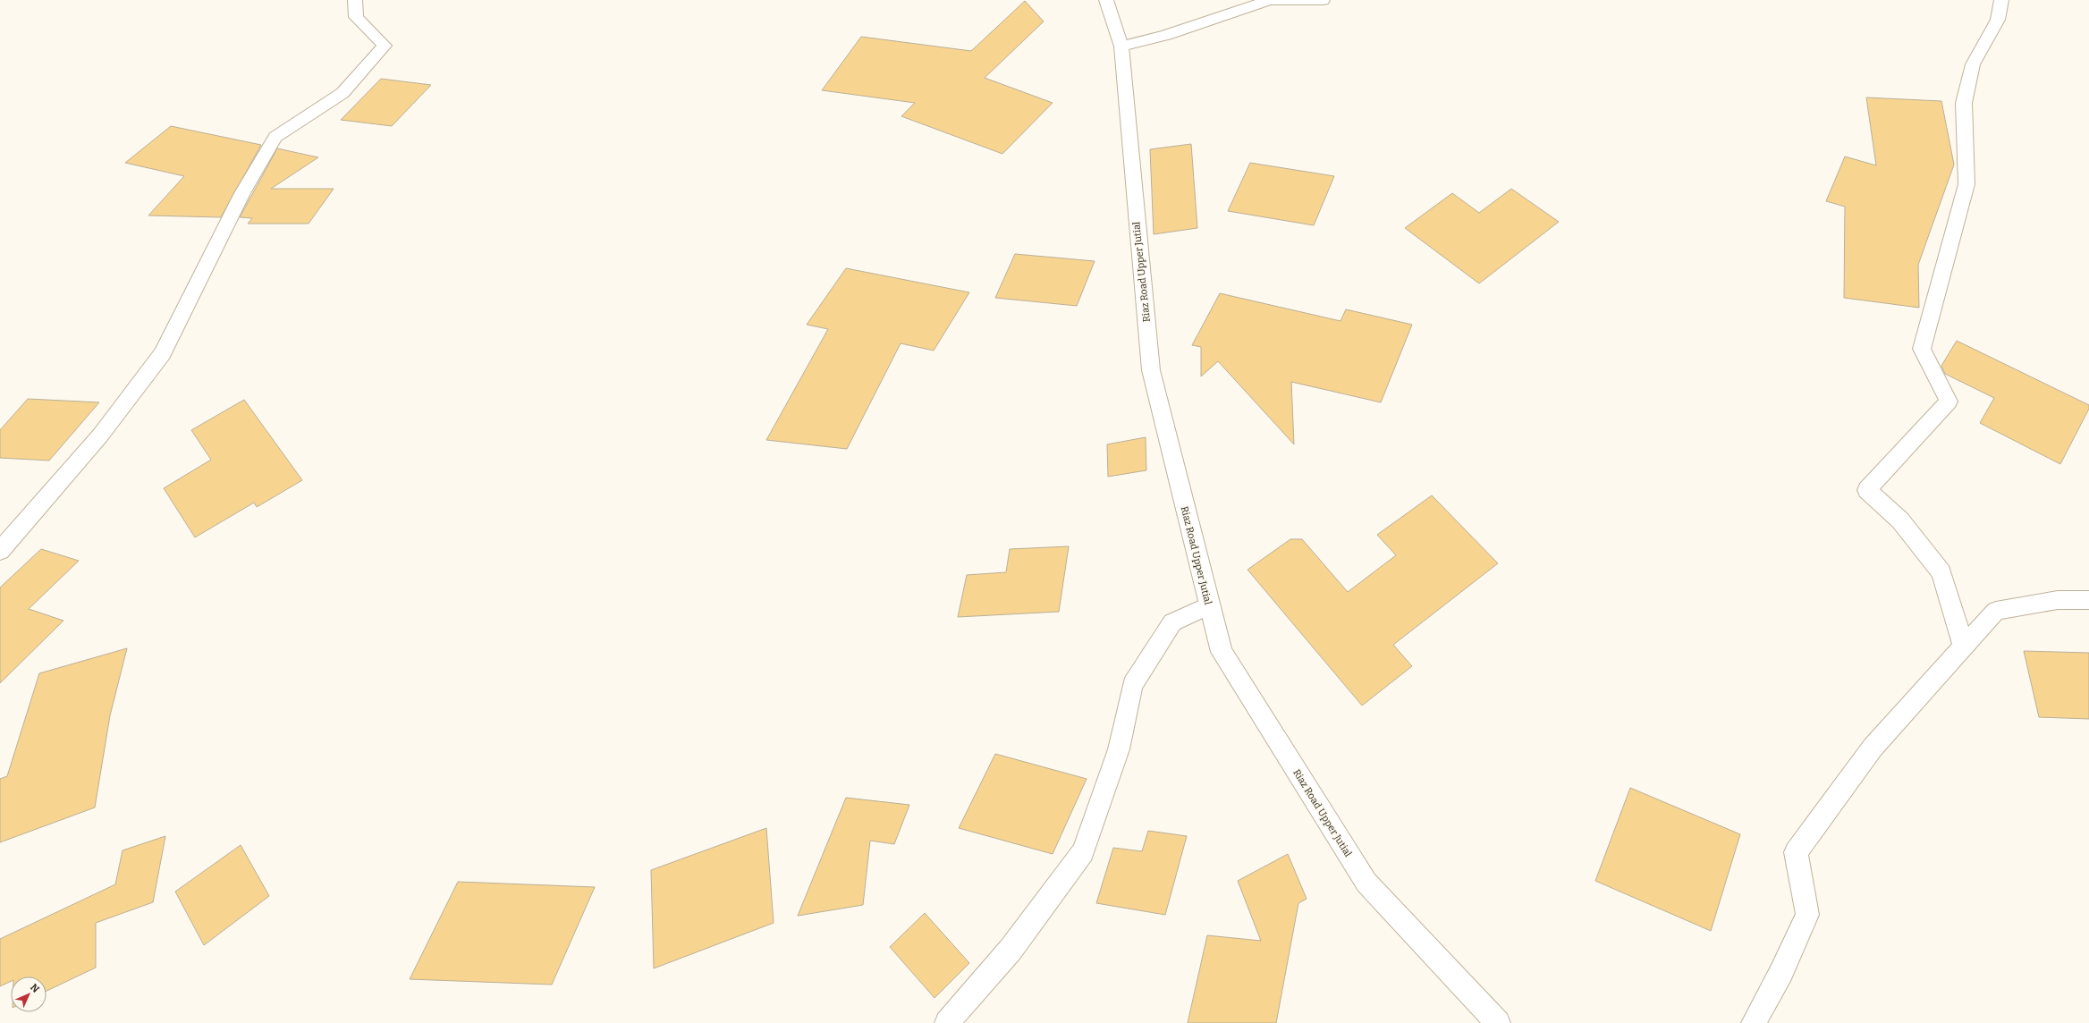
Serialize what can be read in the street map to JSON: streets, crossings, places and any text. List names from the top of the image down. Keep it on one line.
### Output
{"streets":{"street":["Riaz Road Upper Jutial"]},"north":"top right"}
